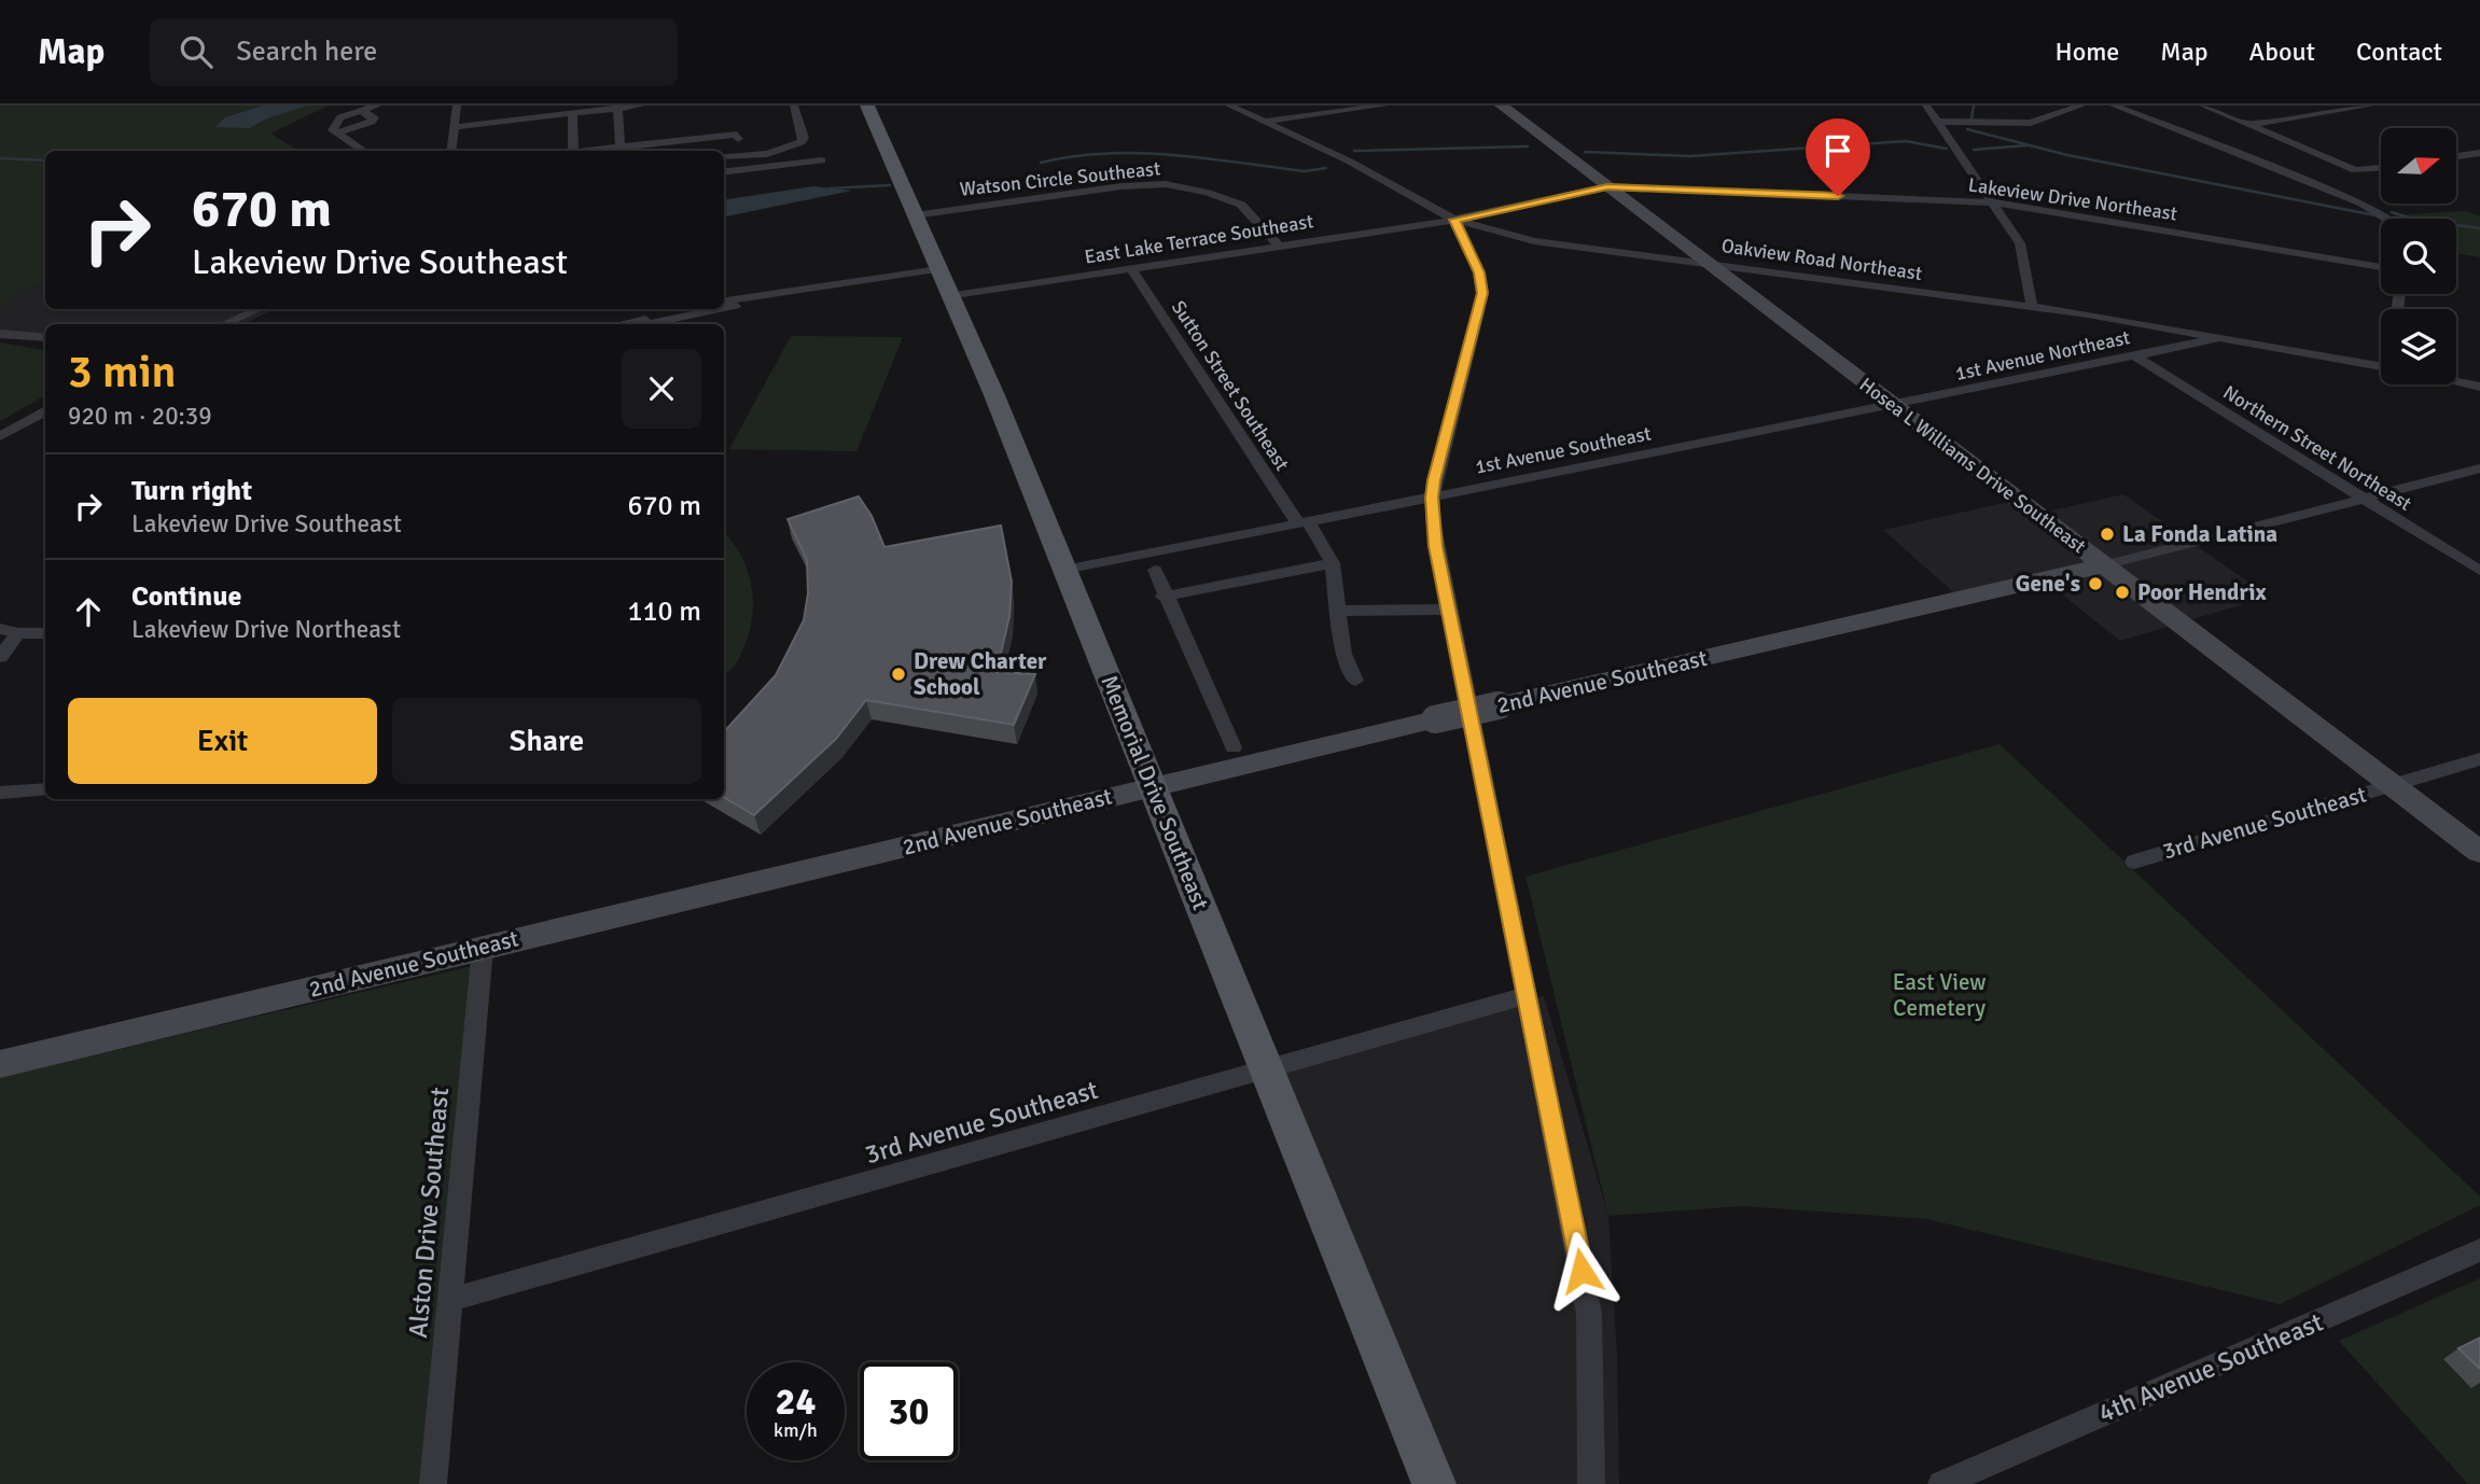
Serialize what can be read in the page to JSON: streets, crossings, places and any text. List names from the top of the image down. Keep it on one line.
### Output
{"streets":{"main road":["Memorial Drive Southeast"],"street":["Watson Circle Southeast","Lakeview Drive Northeast","East Lake Terrace Southeast","Oakview Road Northeast","1st Avenue Northeast","Sutton Street Southeast","Northern Street Northeast","1st Avenue Southeast","Hosea L Williams Drive Southeast","2nd Avenue Southeast","3rd Avenue Southeast","Alston Drive Southeast","4th Avenue Southeast"]},"crossings":[["Watson Circle Southeast","East Lake Terrace Southeast"],["Watson Circle Southeast","Memorial Drive Southeast"],["Lakeview Drive Northeast","East Lake Terrace Southeast"],["Lakeview Drive Northeast","Oakview Road Northeast"],["Lakeview Drive Northeast","Hosea L Williams Drive Southeast"],["East Lake Terrace Southeast","Oakview Road Northeast"],["East Lake Terrace Southeast","Sutton Street Southeast"],["East Lake Terrace Southeast","Memorial Drive Southeast"],["Oakview Road Northeast","1st Avenue Northeast"],["Oakview Road Northeast","Hosea L Williams Drive Southeast"],["1st Avenue Northeast","Northern Street Northeast"],["1st Avenue Northeast","1st Avenue Southeast"],["1st Avenue Northeast","Hosea L Williams Drive Southeast"],["Sutton Street Southeast","1st Avenue Southeast"],["1st Avenue Southeast","Hosea L Williams Drive Southeast"],["1st Avenue Southeast","Memorial Drive Southeast"],["Hosea L Williams Drive Southeast","2nd Avenue Southeast"],["Hosea L Williams Drive Southeast","3rd Avenue Southeast"],["2nd Avenue Southeast","Memorial Drive Southeast"],["2nd Avenue Southeast","Alston Drive Southeast"],["Memorial Drive Southeast","3rd Avenue Southeast"],["3rd Avenue Southeast","Alston Drive Southeast"]],"parks":["East View Cemetery"],"places":["La Fonda Latina","Gene's","Poor Hendrix","Drew Charter School"],"north":"right","page":{"header":"Map","search":"Search here","nav":["Home","Map","About","Contact"],"turn":["670 m","Lakeview Drive Southeast"],"heading":["3 min","920 m · 20:39"],"list":[{"name":"Turn right","note":"Lakeview Drive Southeast","value":"670 m"},{"name":"Continue","note":"Lakeview Drive Northeast","value":"110 m"}],"buttons":["Exit","Share"],"speed":"24 km/h","limit":"30"}}
